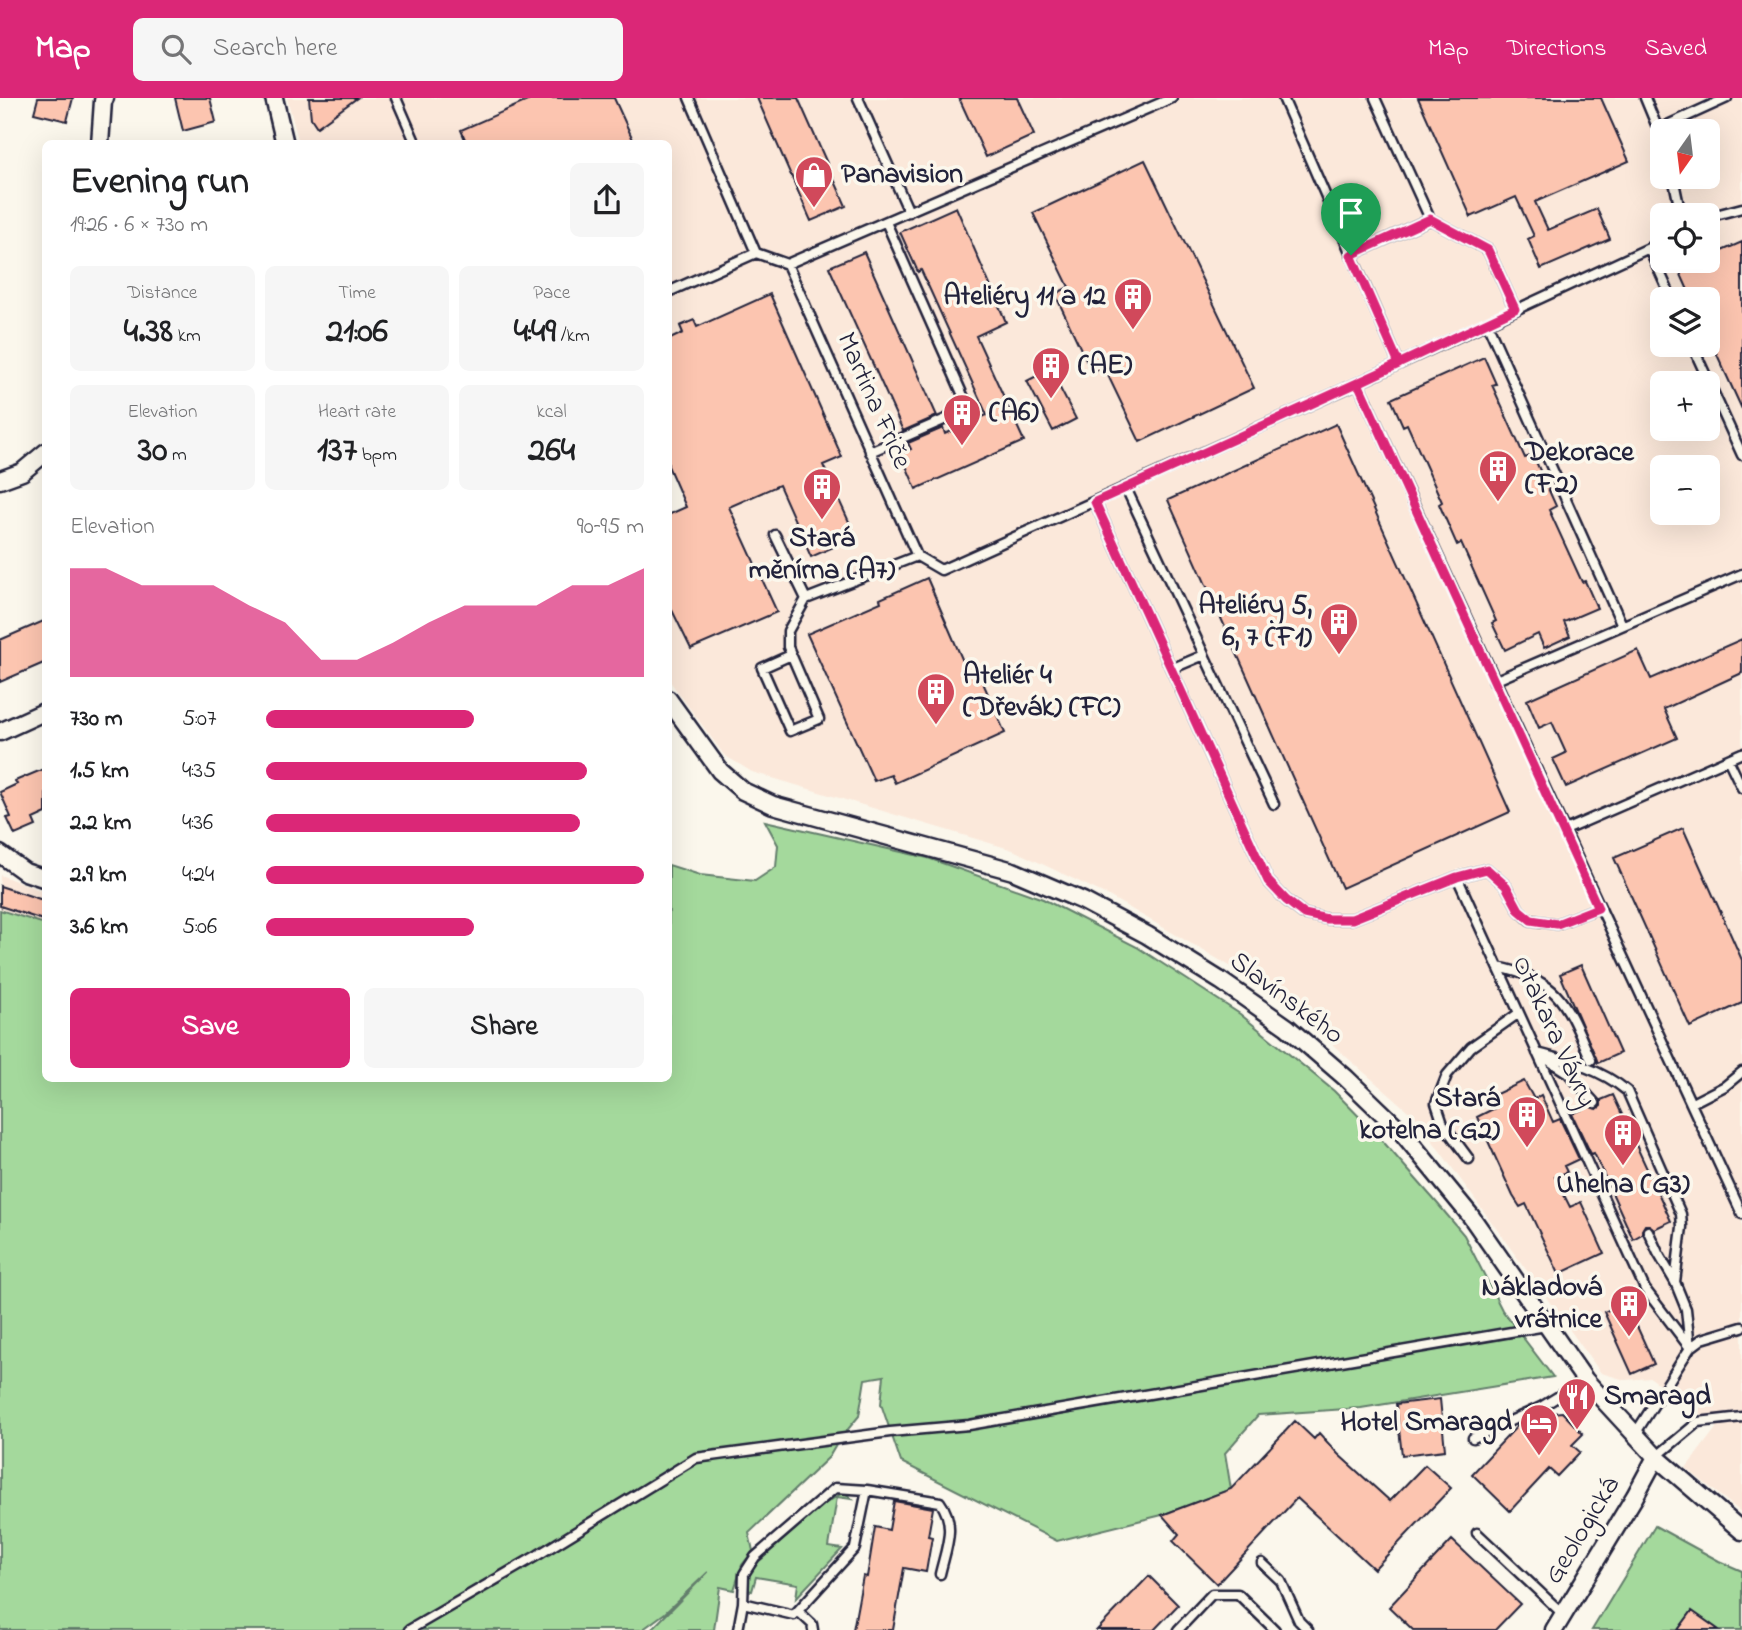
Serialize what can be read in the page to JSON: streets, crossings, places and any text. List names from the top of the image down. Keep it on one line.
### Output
{"streets":{"street":["Slavínského","Geologická"],"lane":["Martina Friče","Otakara Vávry"]},"crossings":[["Slavínského","Geologická"]],"places":{"shop":["Panavision"],"building":["Ateliéry 11 a 12","(AE)","(A6)","Dekorace (F2)","Stará měnírna (A7)","Ateliéry 5, 6, 7 (F1)","Ateliér 4 (Dřevák) (FC)","Stará kotelna (G2)","Uhelna (G3)","Nákladová vrátnice"],"restaurant":["Smaragd"],"hotel":["Hotel Smaragd"]},"north":"bottom","page":{"header":"Map","search":"Search here","nav":["Map","Directions","Saved"],"map_buttons":["+","−"],"heading":["Evening run","19:26 · 6 × 730 m"],"stats":[["Distance","4.38 km"],["Time","21:06"],["Pace","4:49 /km"],["Elevation","30 m"],["Heart rate","137 bpm"],["kcal","264"]],"chart":["Elevation","90–95 m"],"list":[{"name":"730 m","note":"5:07"},{"name":"1.5 km","note":"4:35"},{"name":"2.2 km","note":"4:36"},{"name":"2.9 km","note":"4:24"},{"name":"3.6 km","note":"5:06"}],"buttons":["Save","Share"]}}
